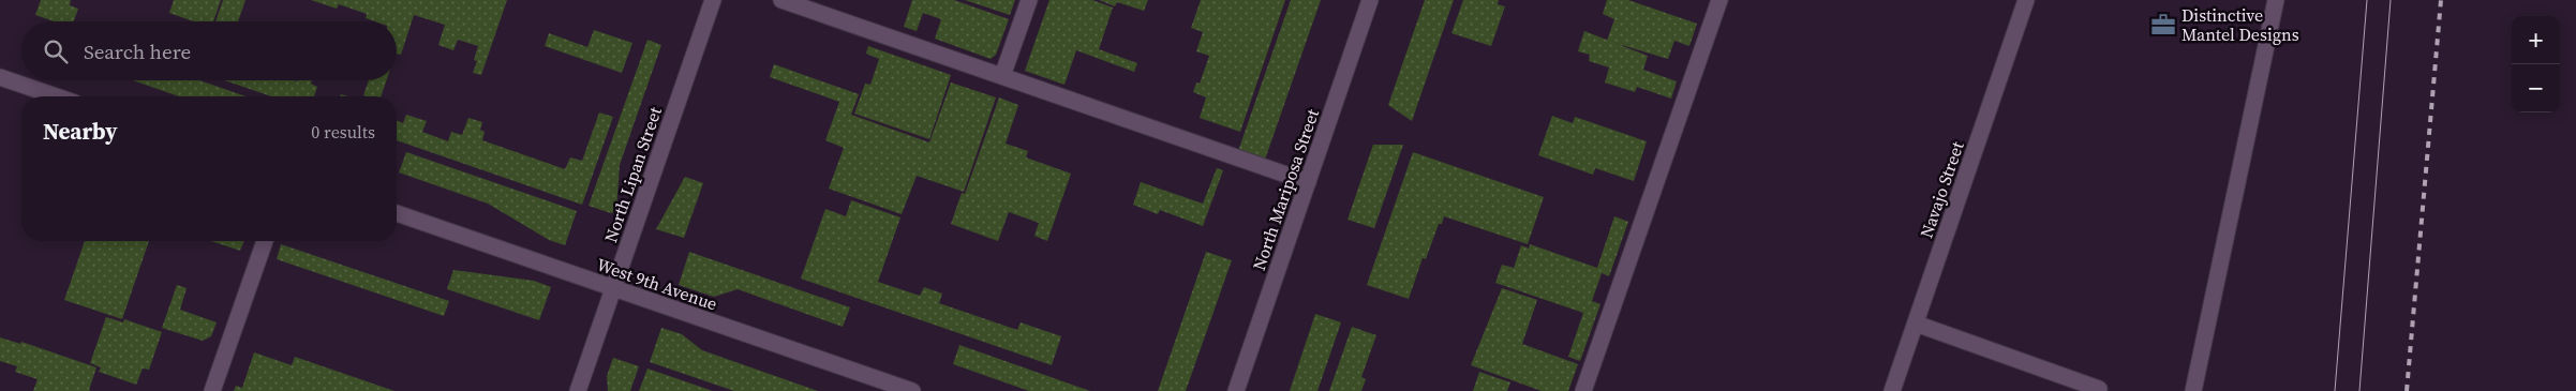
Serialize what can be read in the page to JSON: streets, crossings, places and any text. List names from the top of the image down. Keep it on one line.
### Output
{"streets":{"street":["North Lipan Street","North Mariposa Street","Navajo Street","West 9th Avenue"]},"crossings":[["North Lipan Street","West 9th Avenue"]],"places":{"office":["Distinctive Mantel Designs"]},"page":{"map_buttons":["+","−"],"search":"Search here","heading":["Nearby","0 results"]}}
